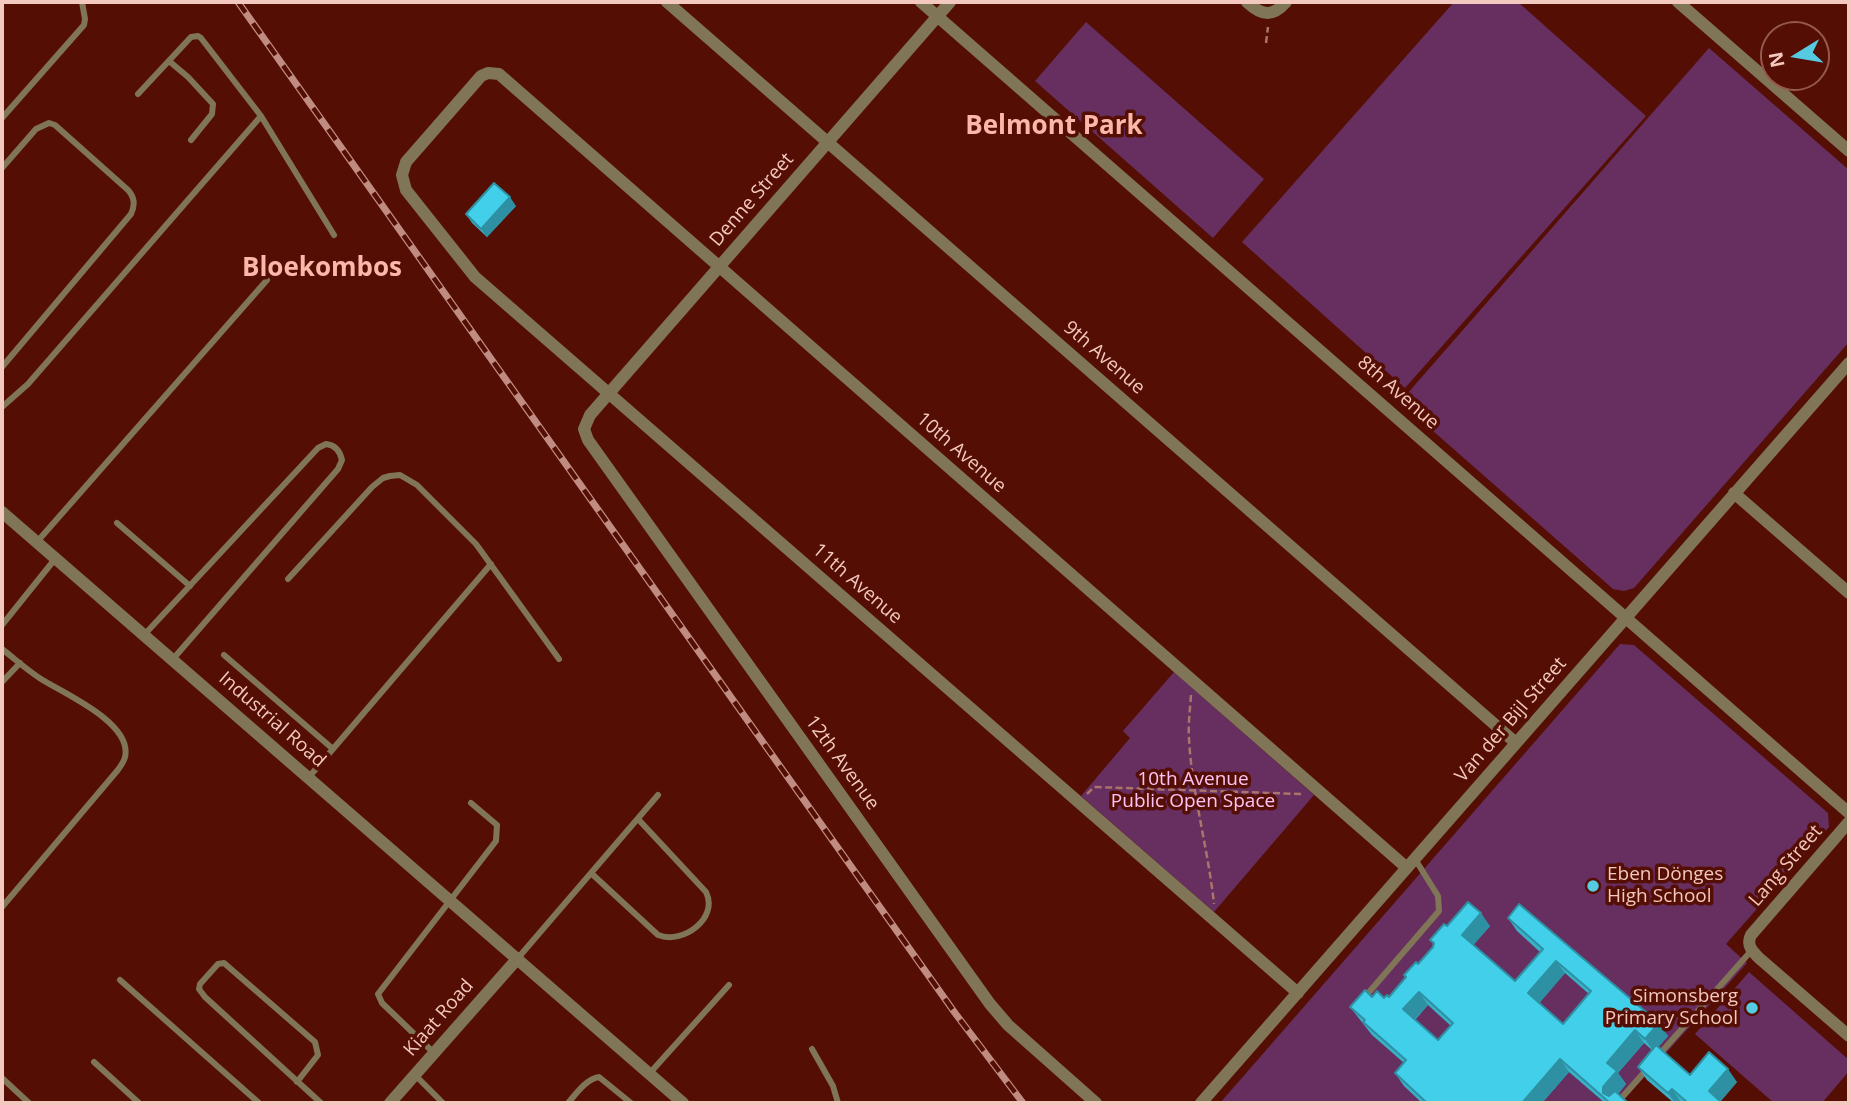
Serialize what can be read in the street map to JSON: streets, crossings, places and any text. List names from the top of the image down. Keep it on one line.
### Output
{"streets":{"street":["Denne Street","9th Avenue","8th Avenue","10th Avenue","11th Avenue","Industrial Road","Van der Bijl Street","12th Avenue","Lang Street","Kiaat Road"]},"crossings":[["Denne Street","9th Avenue"],["Denne Street","8th Avenue"],["Denne Street","10th Avenue"],["Denne Street","11th Avenue"],["Denne Street","12th Avenue"],["9th Avenue","Van der Bijl Street"],["8th Avenue","Van der Bijl Street"],["10th Avenue","11th Avenue"],["10th Avenue","Van der Bijl Street"],["11th Avenue","Van der Bijl Street"],["Industrial Road","Kiaat Road"]],"districts":["Belmont Park","Bloekombos"],"parks":["10th Avenue Public Open Space"],"places":["Eben Dönges High School","Simonsberg Primary School"],"north":"left"}
